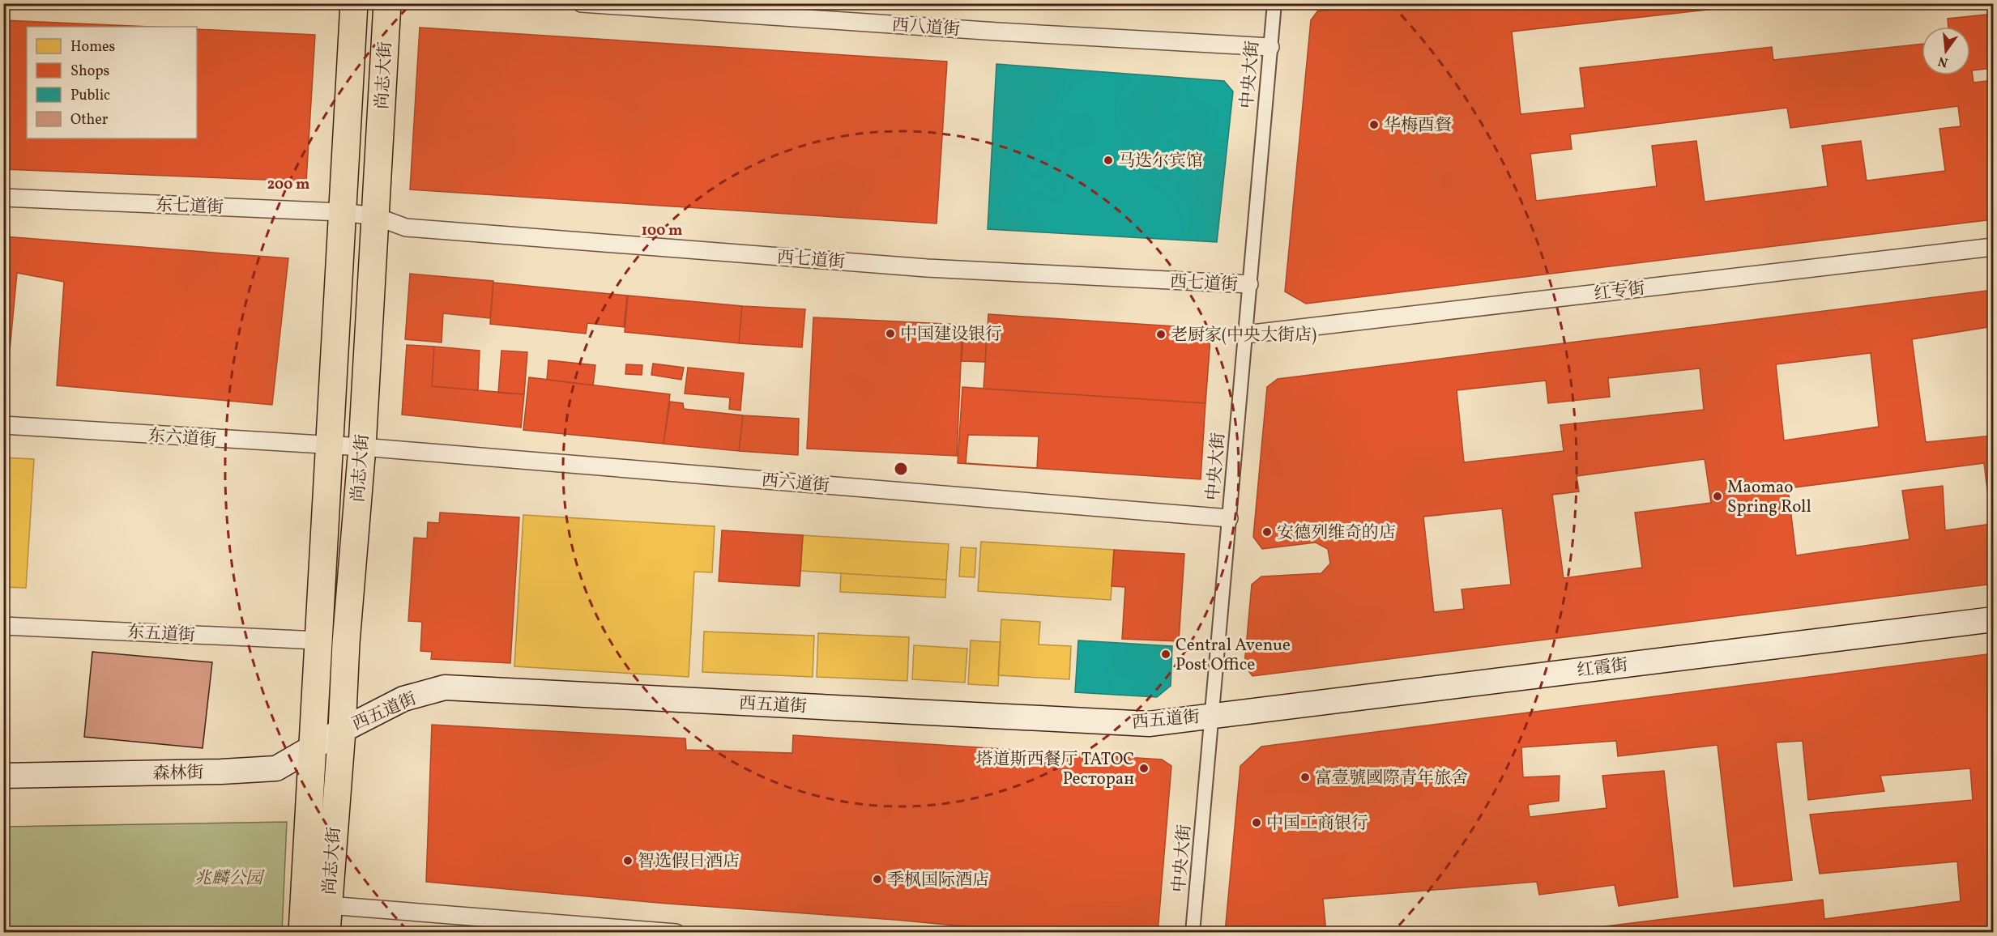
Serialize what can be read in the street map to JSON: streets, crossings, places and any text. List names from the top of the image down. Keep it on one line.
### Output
{"streets":{"main road":["尚志大街","红霞街","西五道街","森林街"],"street":["西八道街","中央大街","东七道街","西七道街","红专街","东六道街","西六道街","东五道街"]},"crossings":[["西八道街","中央大街"],["中央大街","西七道街"],["中央大街","红专街"],["中央大街","西六道街"],["中央大街","红霞街"],["中央大街","西五道街"],["尚志大街","东七道街"],["尚志大街","西七道街"],["尚志大街","东六道街"],["尚志大街","西六道街"],["尚志大街","东五道街"],["尚志大街","西五道街"],["尚志大街","森林街"],["东七道街","西七道街"],["东六道街","西六道街"],["红霞街","西五道街"],["西五道街","森林街"]],"parks":["兆麟公园"],"places":["华梅酉䝳","马迭尔宾馆","中国建设银行","老厨家(中央大街店)","Maomao Spring Roll","安德列维奇的店","Central Avenue Post Office","塔道斯西餐厅 TATOC Ресторан","富壹號國際青年旅舍","中国工商银行","智选假日酒店","季枫国际酒店"],"legend":["Homes","Shops","Public","Other"],"north":"bottom","rings":["200 m","100 m"]}
